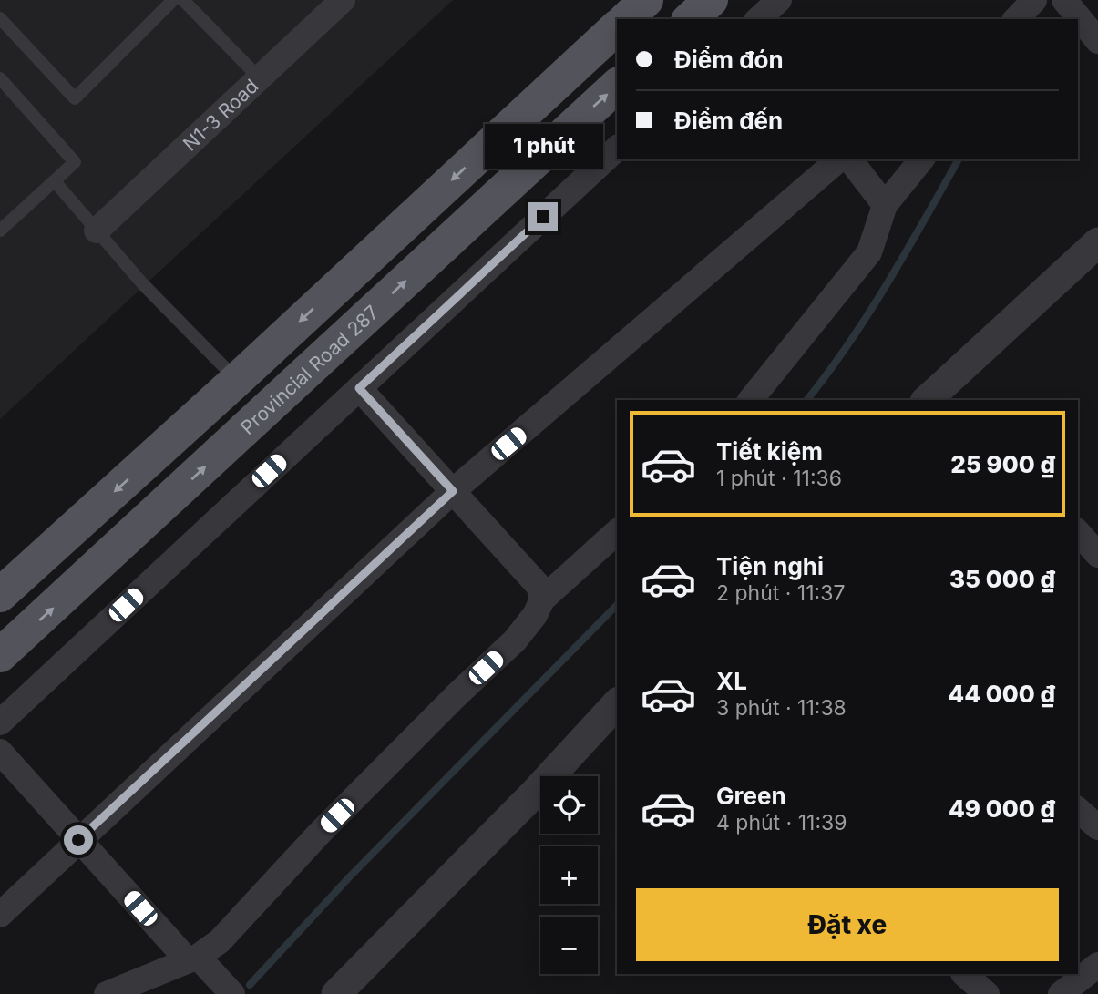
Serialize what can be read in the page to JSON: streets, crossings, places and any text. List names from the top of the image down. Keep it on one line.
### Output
{"streets":{"main road":["Provincial Road 287"],"street":["N1-3 Road"]},"page":{"banner":["Điểm đón","Điểm đến"],"bubble":"1 phút","list":[{"name":"Tiết kiệm","note":"1 phút · 11:36","value":"25 900 ₫"},{"name":"Tiện nghi","note":"2 phút · 11:37","value":"35 000 ₫"},{"name":"XL","note":"3 phút · 11:38","value":"44 000 ₫"},{"name":"Green","note":"4 phút · 11:39","value":"49 000 ₫"}],"map_buttons":["+","−"],"buttons":"Đặt xe"}}
